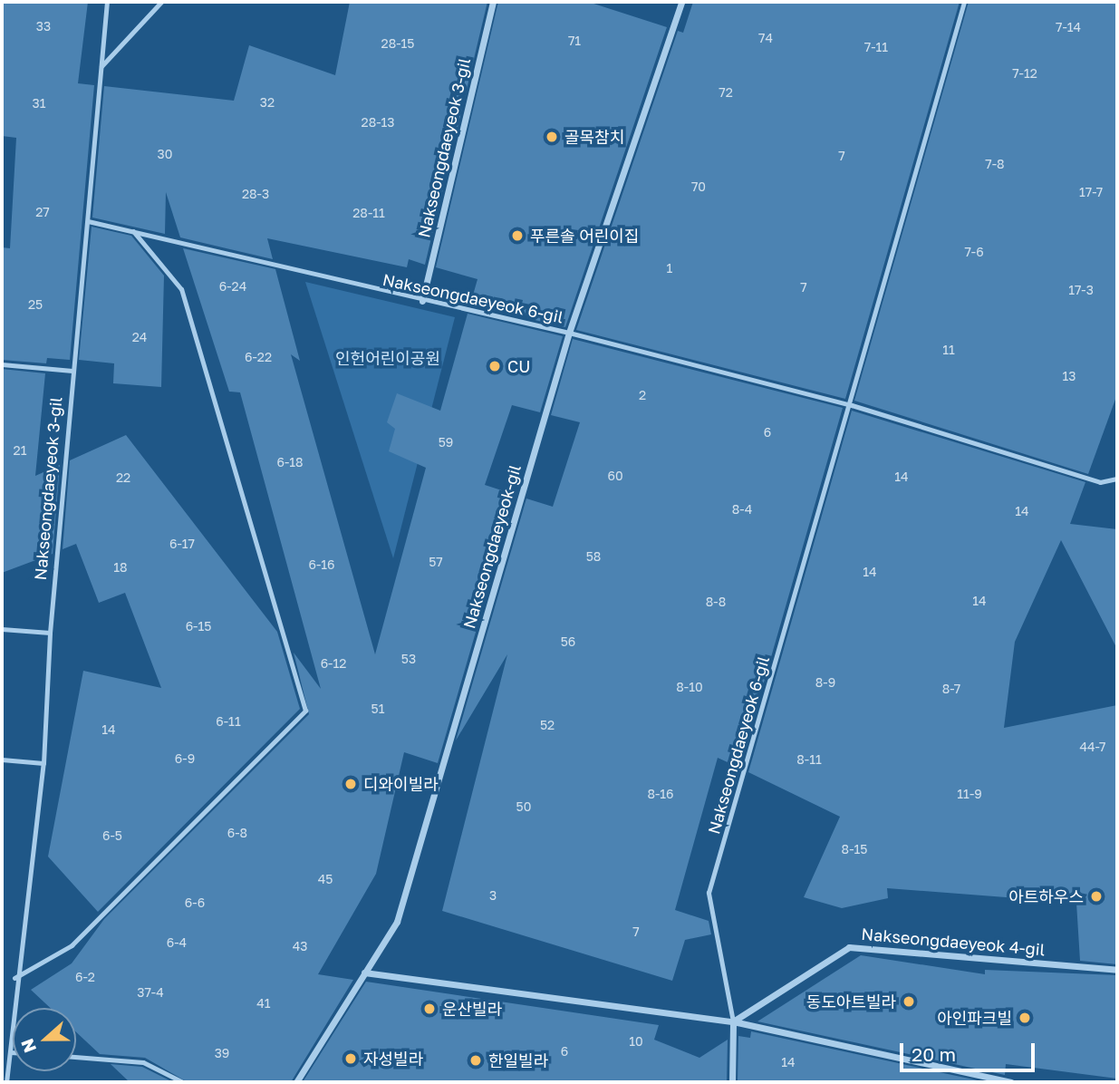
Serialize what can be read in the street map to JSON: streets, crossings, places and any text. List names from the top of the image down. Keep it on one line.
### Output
{"streets":{"street":["Nakseongdaeyeok 3-gil","Nakseongdaeyeok-gil","Nakseongdaeyeok 4-gil"],"lane":["Nakseongdaeyeok 6-gil"]},"crossings":[["Nakseongdaeyeok 3-gil","Nakseongdaeyeok 6-gil"],["Nakseongdaeyeok 6-gil","Nakseongdaeyeok-gil"],["Nakseongdaeyeok 6-gil","Nakseongdaeyeok 4-gil"]],"parks":["인헌어린이공원"],"places":["골목참치","푸른솔 어린이집","CU","디와이빌라","아트하우스","동도아트빌라","운산빌라","아인파크빌","자성빌라","한일빌라"],"house_numbers":["33","7-14","74","71","28-15","7-11","7-12","72","32","31","28-13","30","7","7-8","70","17-7","28-3","27","28-11","7-6","1","6-24","7","17-3","25","24","11","6-22","13","2","6","59","21","6-18","60","14","22","8-4","14","6-17","58","57","6-16","18","14","14","8-8","6-15","56","53","6-12","8-9","8-10","8-7","51","6-11","52","14","44-7","6-9","8-11","8-16","11-9","50","6-8","6-5","8-15","45","3","6-6","7","6-4","43","6-2","37-4","41","10","6","39","14"],"scale_bar":"20 m","north":"left"}
